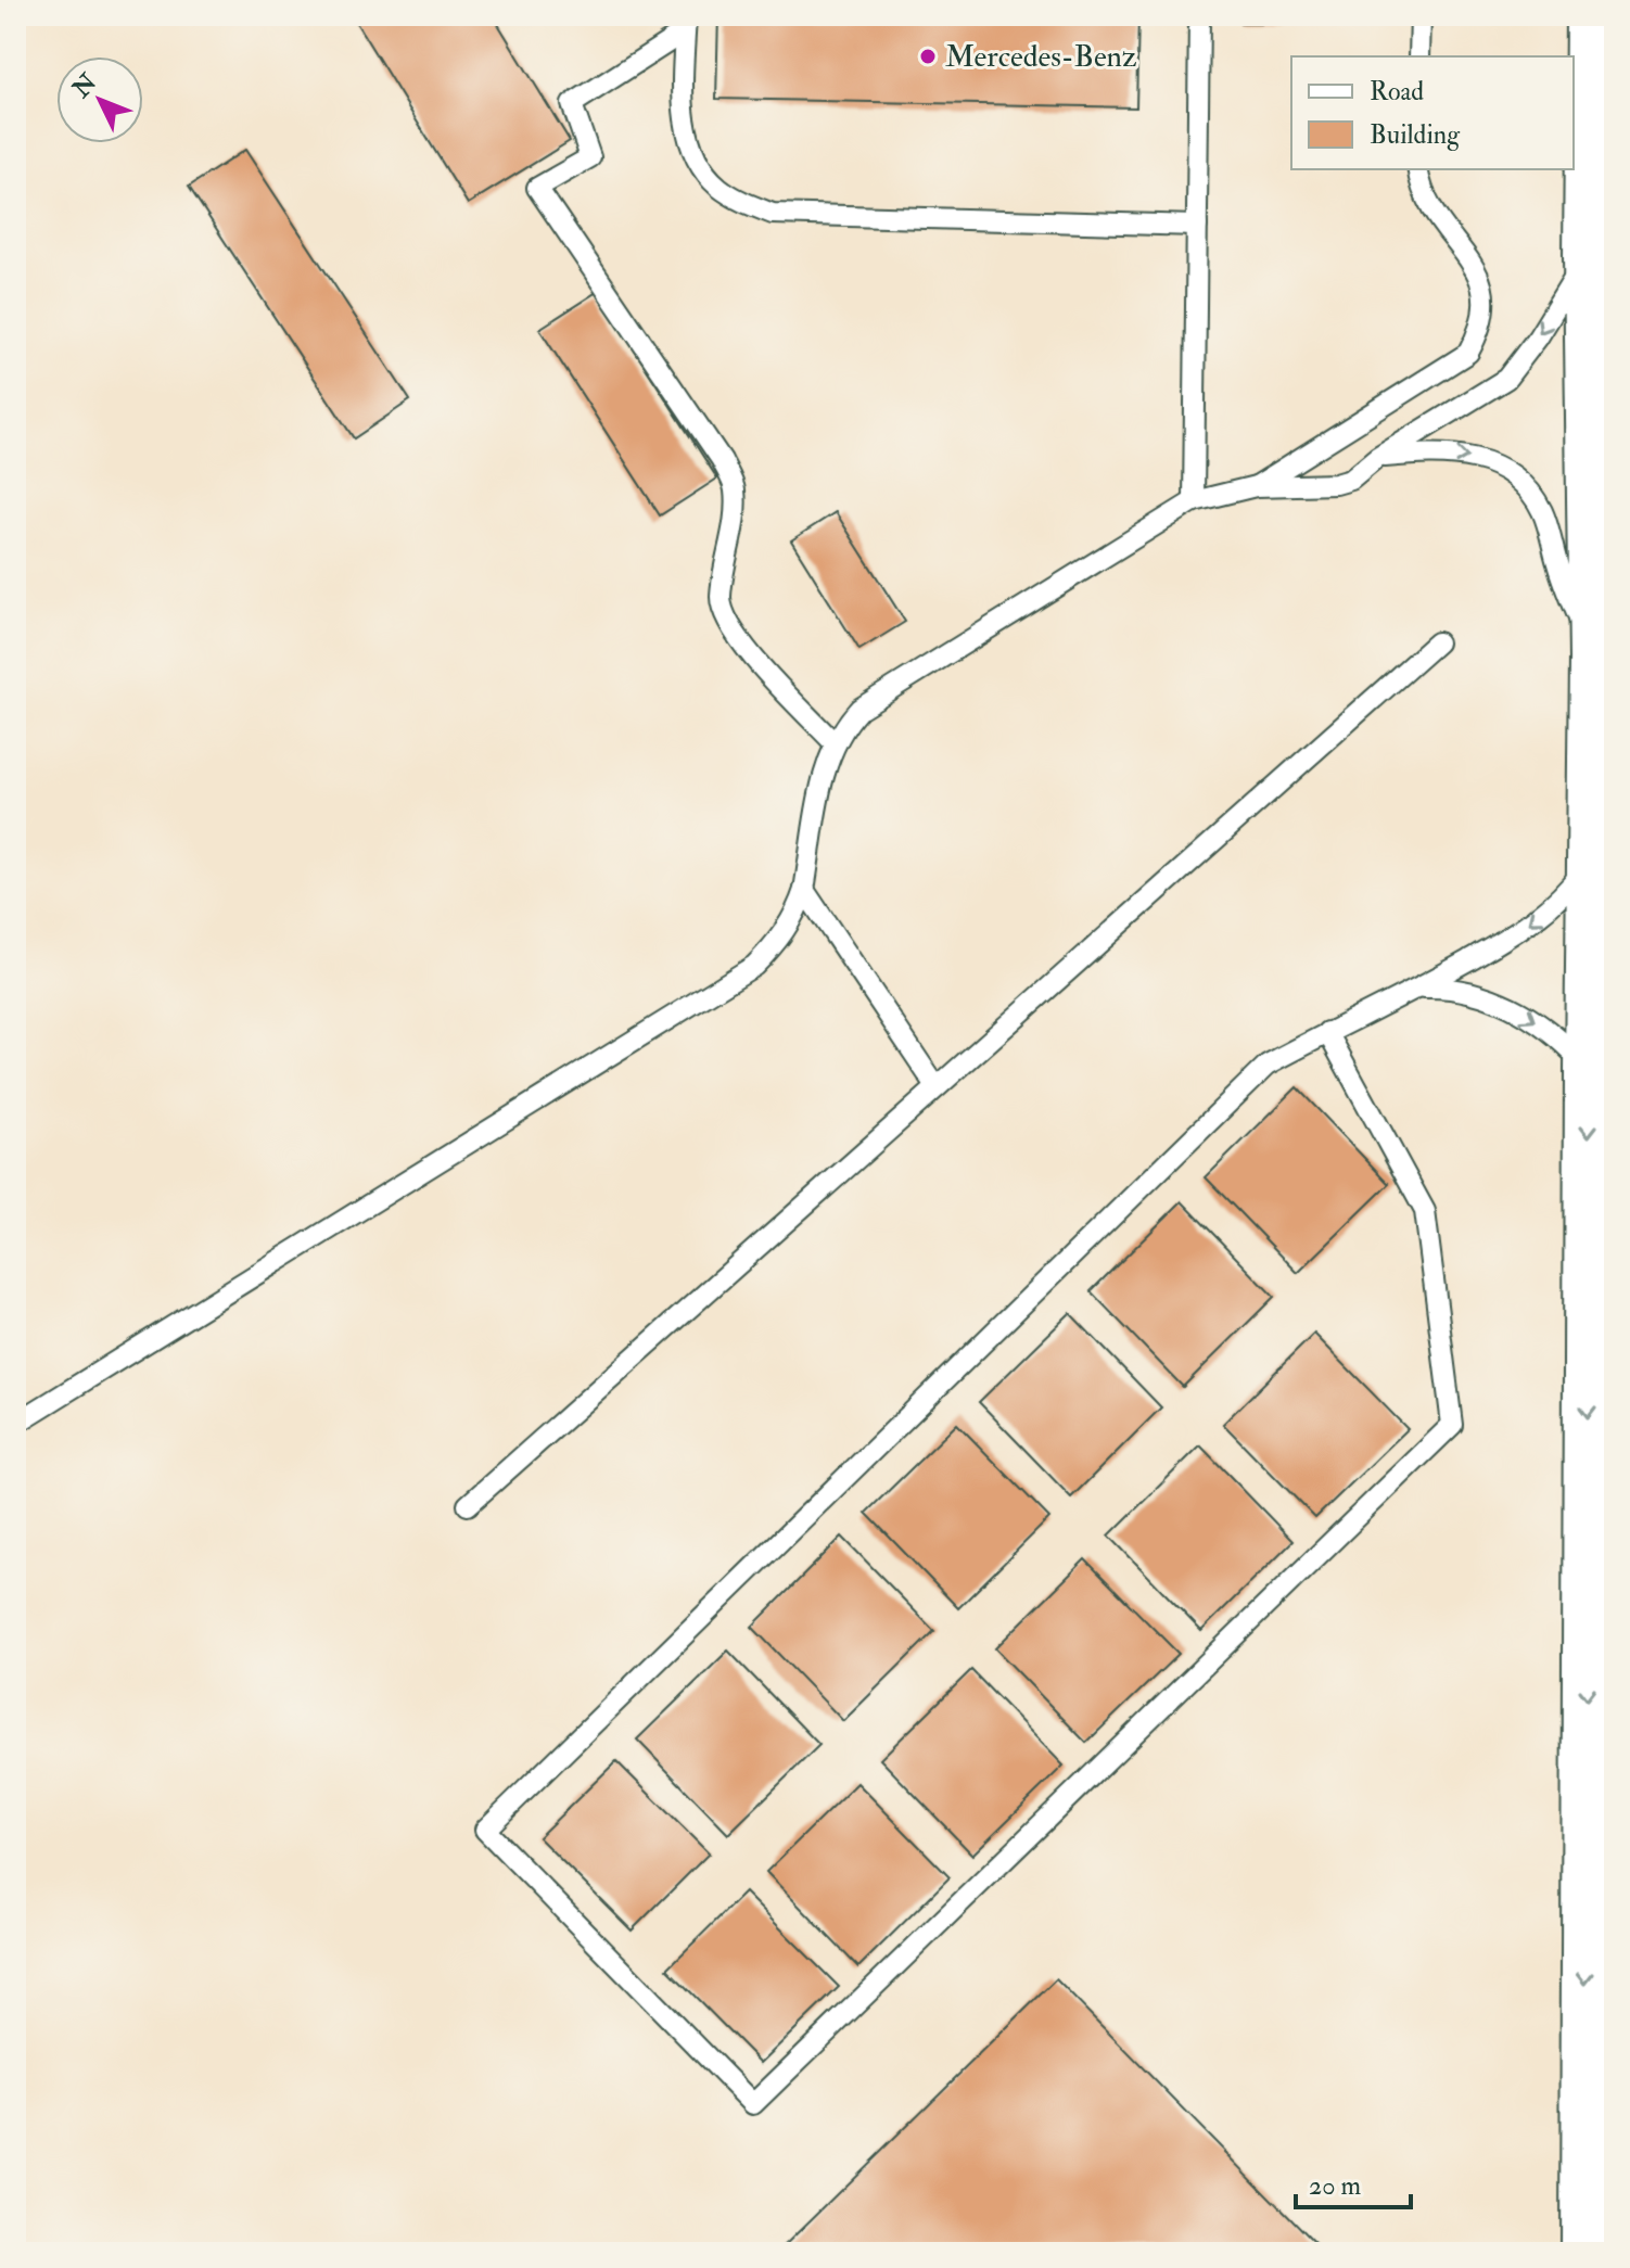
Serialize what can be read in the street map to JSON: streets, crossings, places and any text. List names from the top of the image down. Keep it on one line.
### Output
{"places":["Mercedes-Benz"],"legend":["Road","Building"],"scale_bar":"20 m","north":"top left"}
